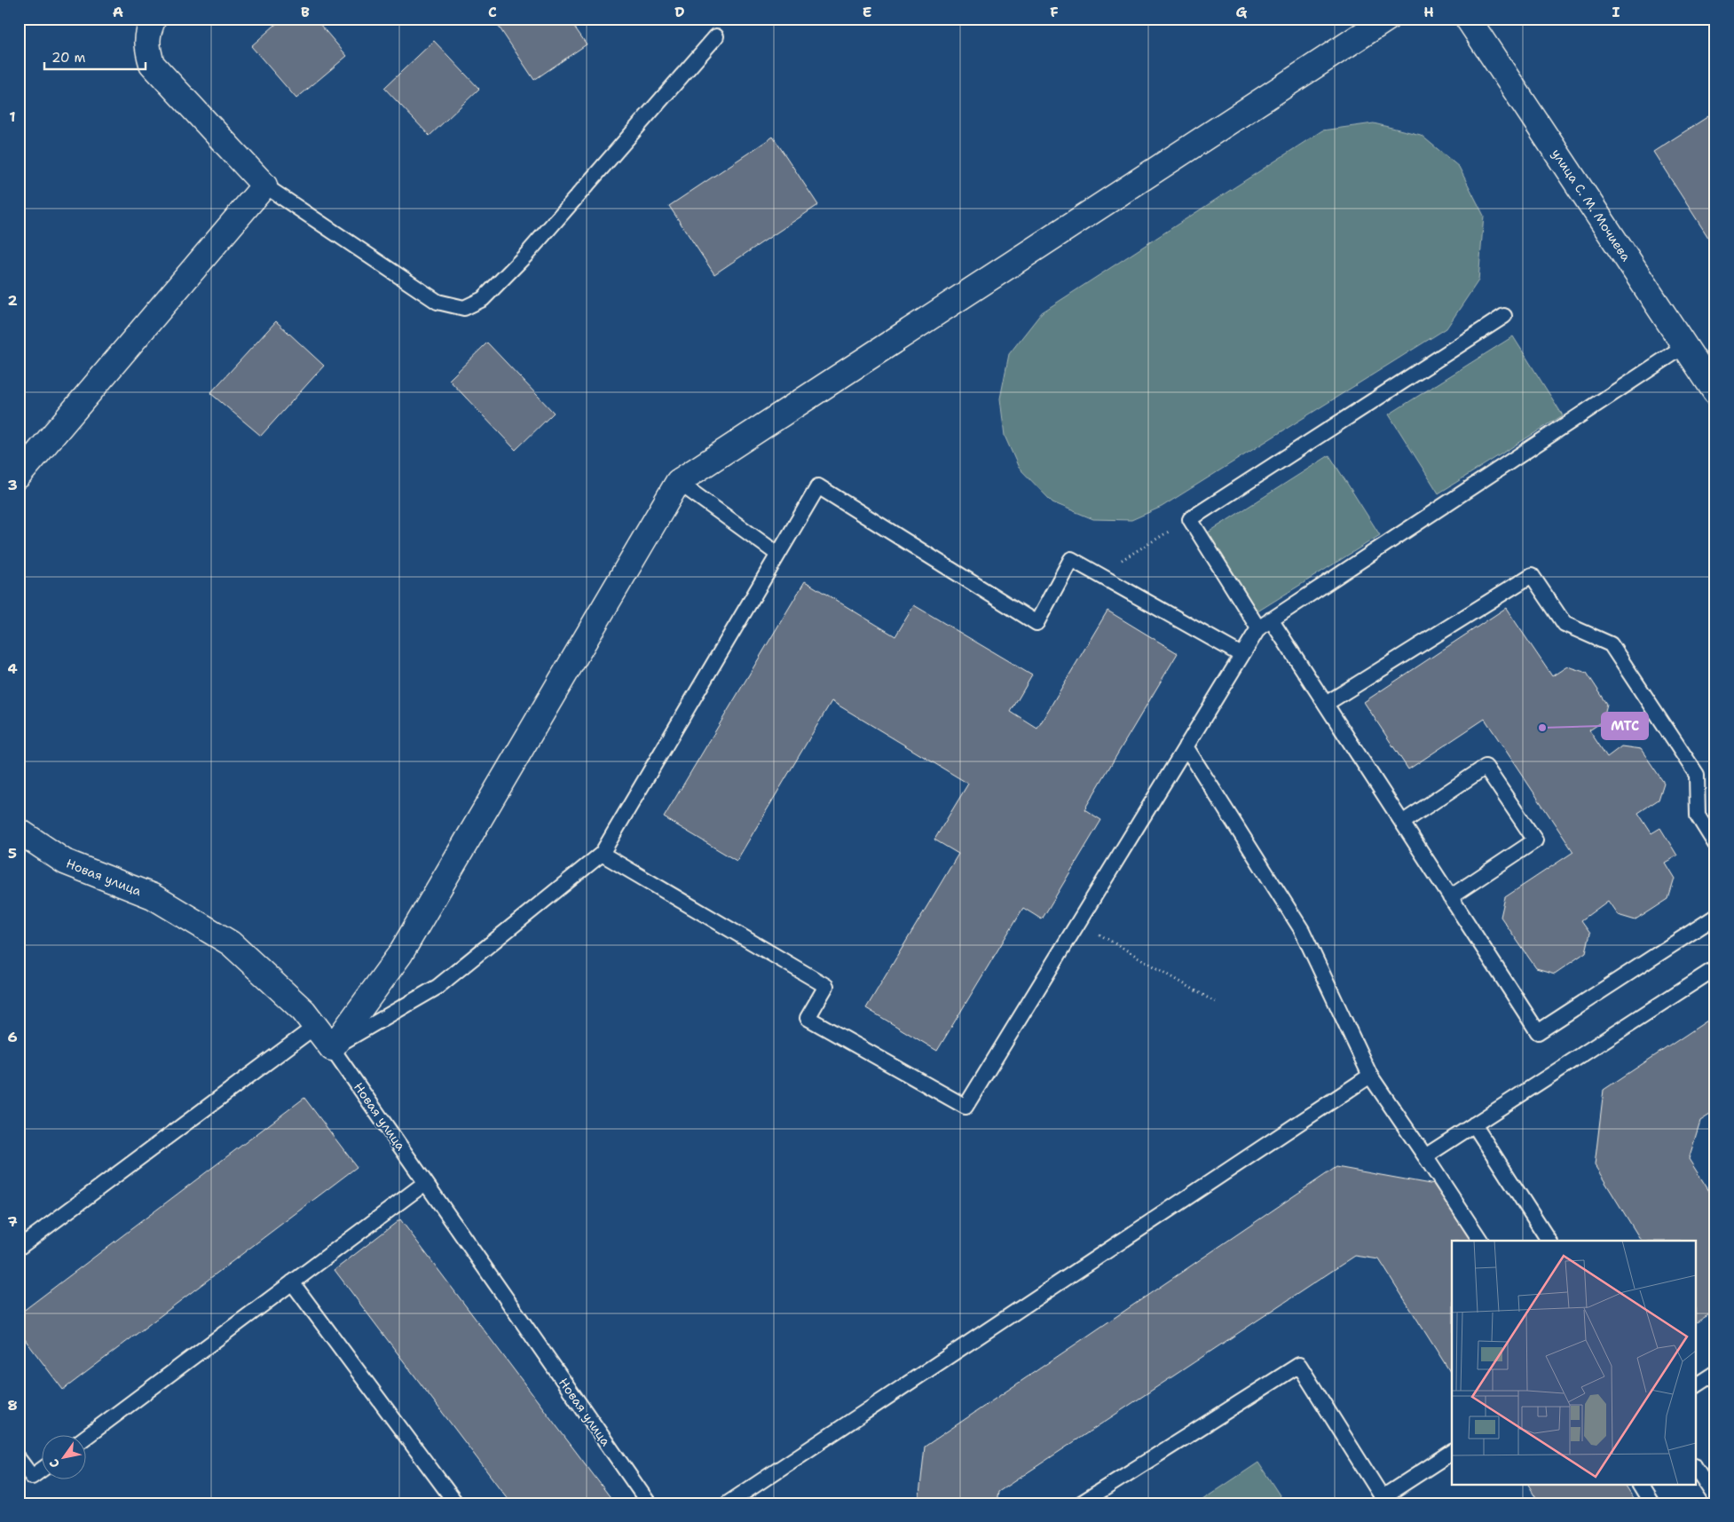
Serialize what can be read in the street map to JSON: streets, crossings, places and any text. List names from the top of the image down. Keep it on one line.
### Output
{"streets":{"street":["улица С. М. Мочиева","Новая улица"]},"places":["МТС"],"scale_bar":"20 m","north":"bottom left","grid":{"columns":["A","B","C","D","E","F","G","H","I"],"rows":["1","2","3","4","5","6","7","8"]}}
